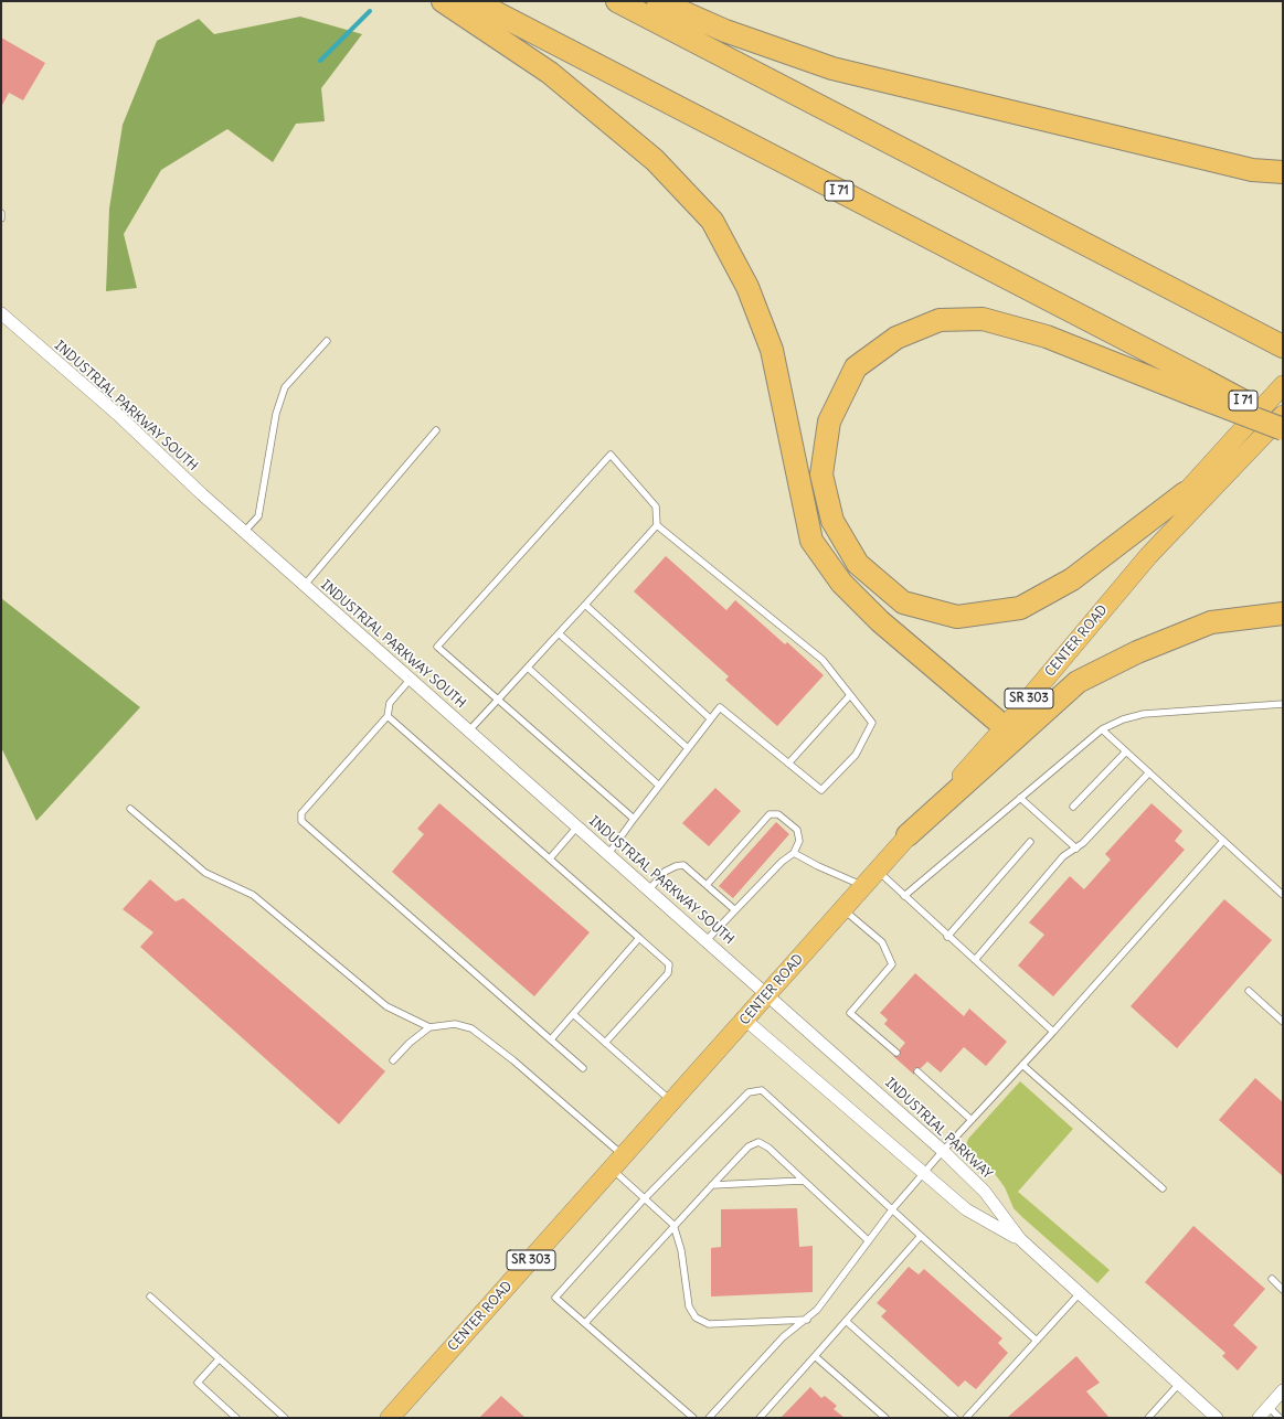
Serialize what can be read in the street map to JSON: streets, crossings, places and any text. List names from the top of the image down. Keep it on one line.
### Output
{"streets":{"highway":["I 71"],"main road":["CENTER ROAD","SR 303"],"street":["INDUSTRIAL PARKWAY SOUTH","INDUSTRIAL PARKWAY"]},"crossings":[["INDUSTRIAL PARKWAY SOUTH","CENTER ROAD"],["INDUSTRIAL PARKWAY SOUTH","INDUSTRIAL PARKWAY"],["CENTER ROAD","INDUSTRIAL PARKWAY"]]}
